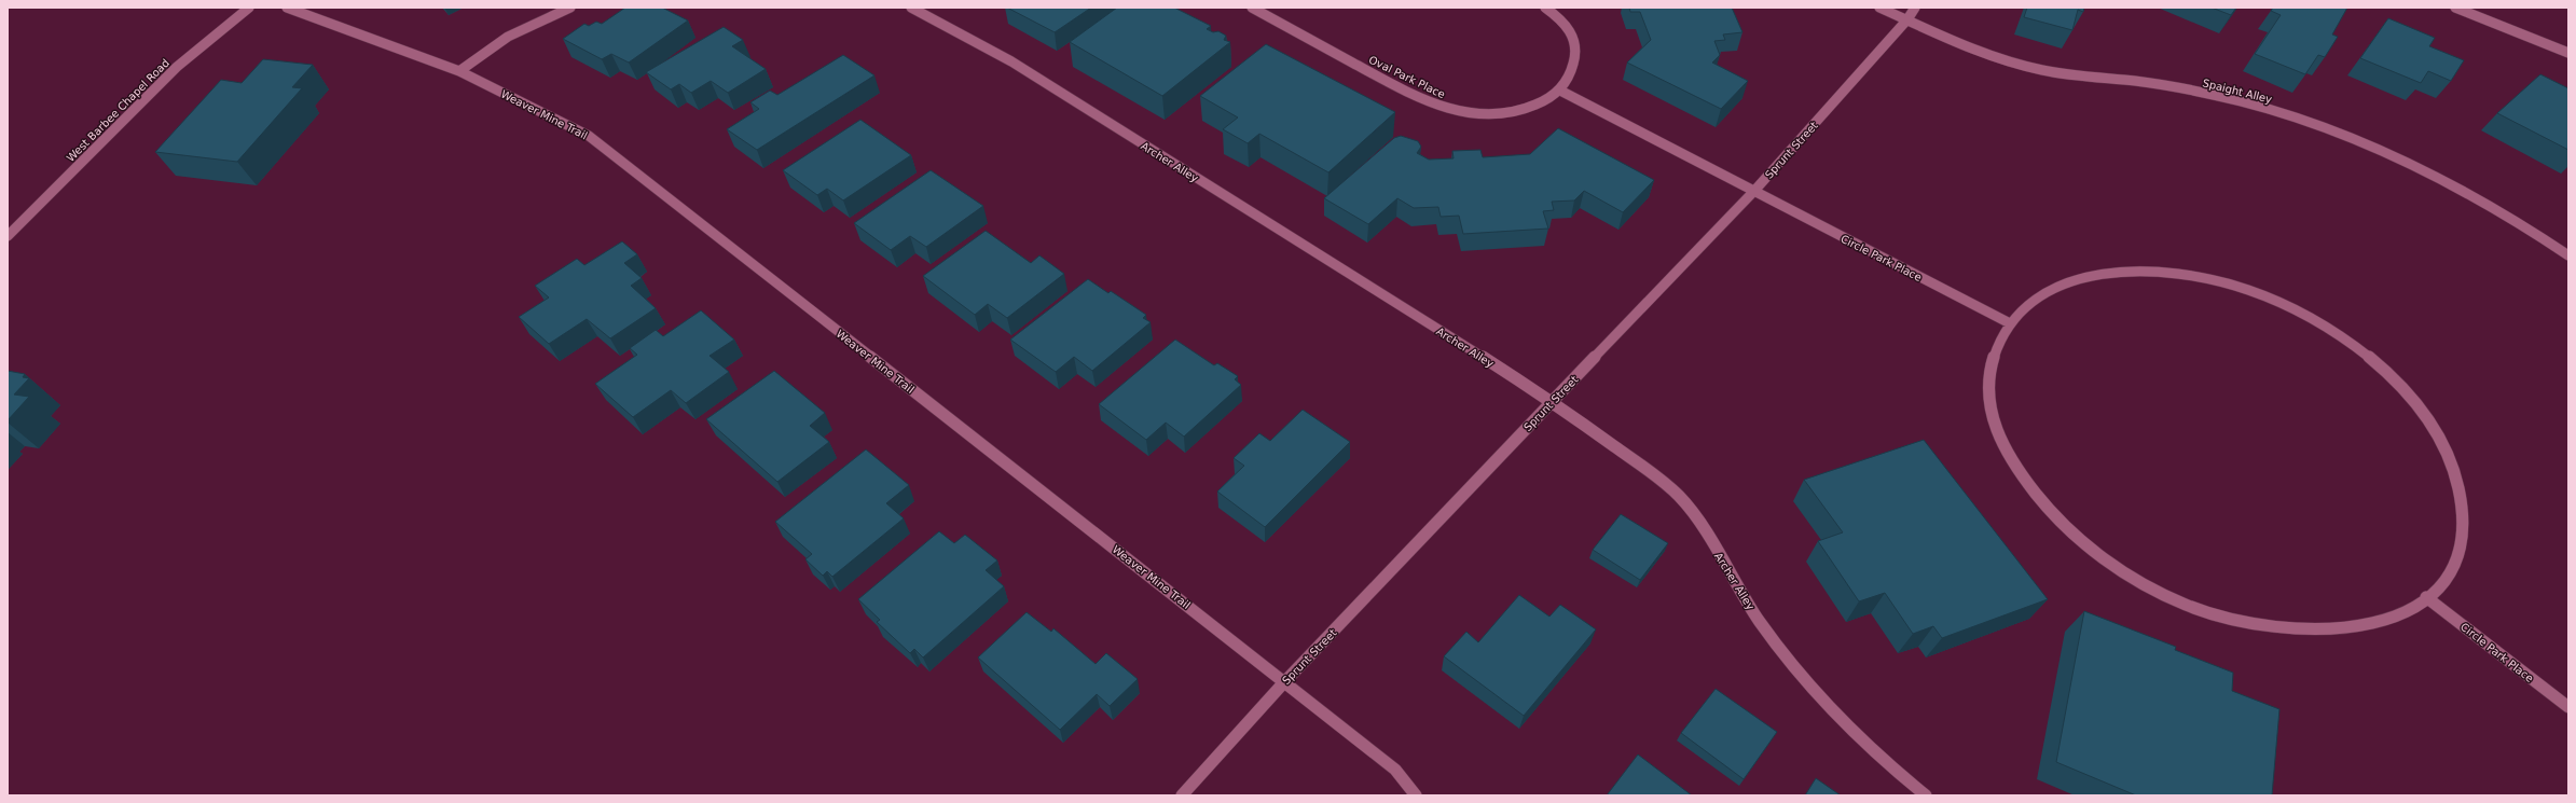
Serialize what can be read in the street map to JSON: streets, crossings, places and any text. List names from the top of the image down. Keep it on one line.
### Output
{"streets":{"street":["Oval Park Place","Spaight Alley","West Barbee Chapel Road","Weaver Mine Trail","Sprunt Street","Archer Alley","Circle Park Place"]},"crossings":[["Spaight Alley","Sprunt Street"],["Weaver Mine Trail","Sprunt Street"],["Sprunt Street","Archer Alley"],["Sprunt Street","Circle Park Place"]]}
